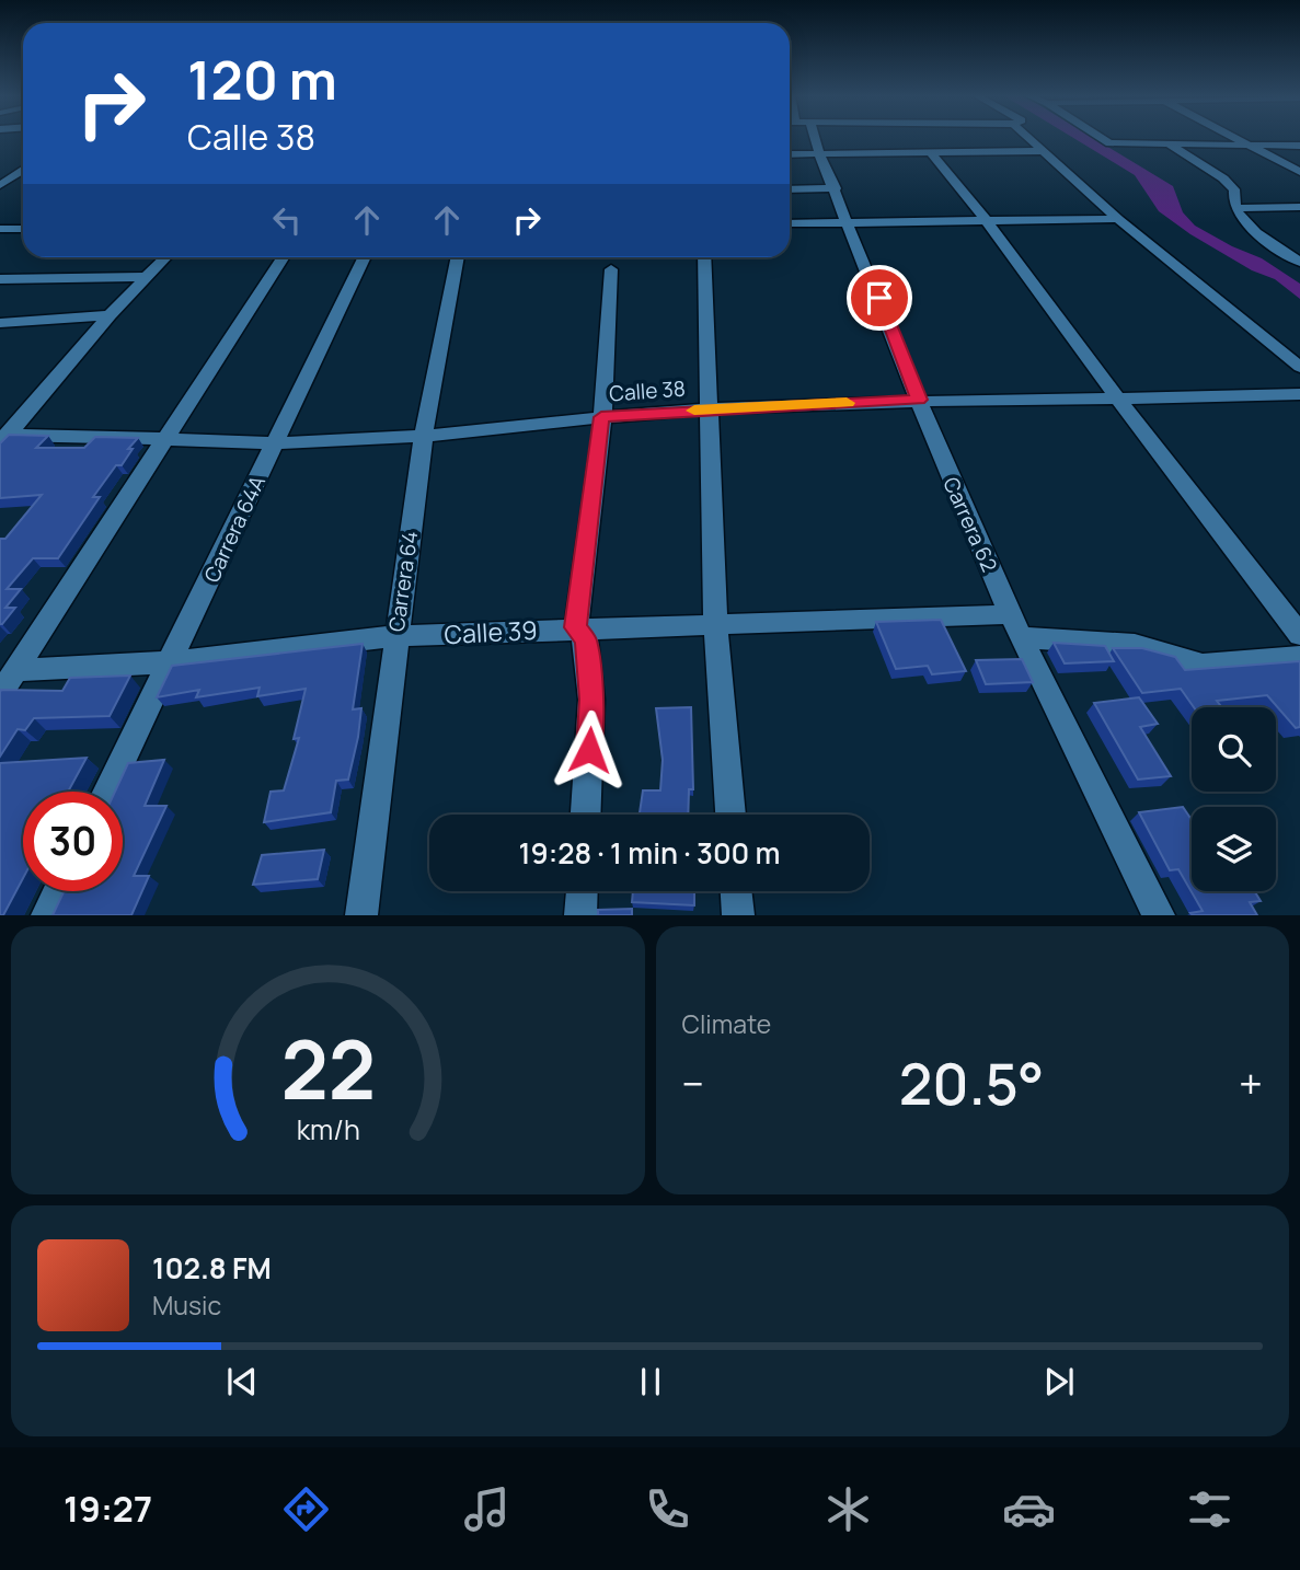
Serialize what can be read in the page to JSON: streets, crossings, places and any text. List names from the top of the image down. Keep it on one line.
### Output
{"streets":{"street":["Calle 38","Carrera 62","Carrera 64A","Carrera 64","Calle 39"]},"crossings":[["Calle 38","Carrera 62"],["Calle 38","Carrera 64A"],["Calle 38","Carrera 64"],["Carrera 62","Calle 39"],["Carrera 64A","Calle 39"],["Carrera 64","Calle 39"]],"page":{"turn":["120 m","Calle 38"],"limit":"30","trip":"19:28 · 1 min · 300 m","tile":"Climate","heat":["−","20.5°","+"],"song":["102.8 FM","Music"],"tabs":"19:27","gauge":["22","km/h"]}}
